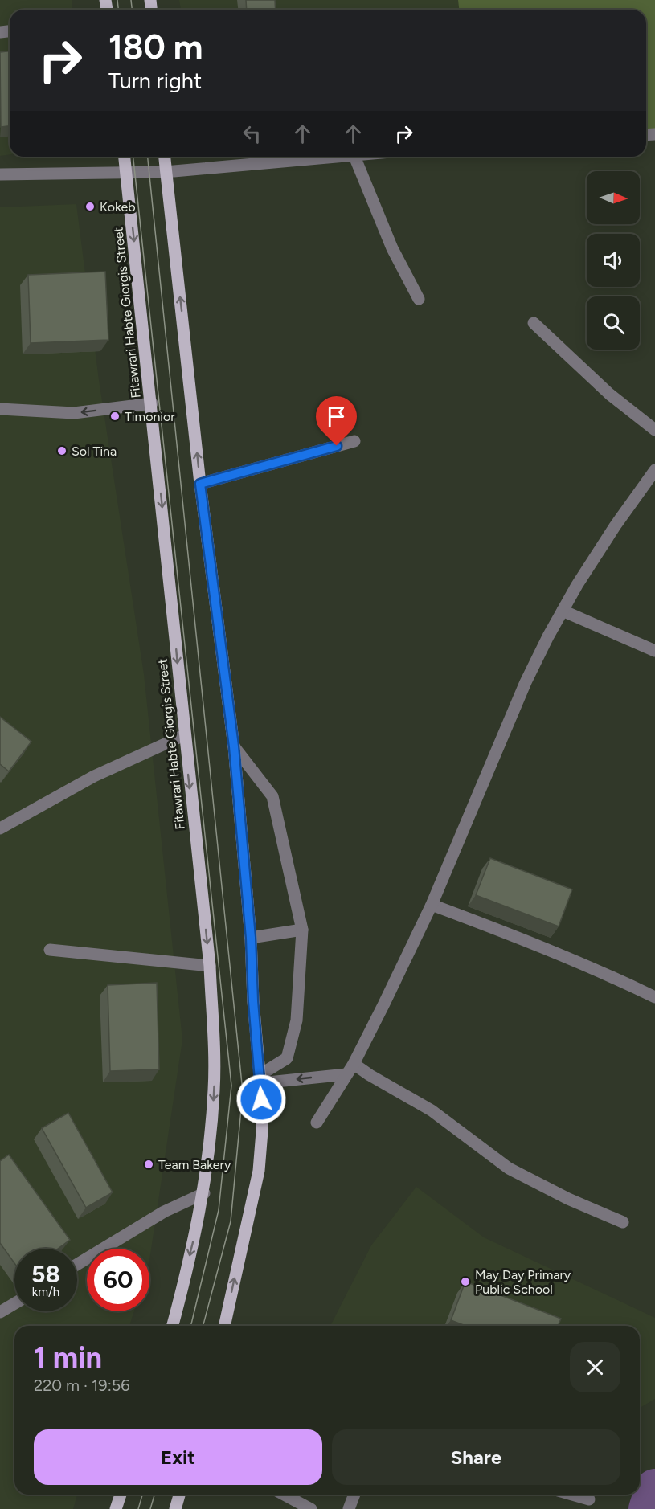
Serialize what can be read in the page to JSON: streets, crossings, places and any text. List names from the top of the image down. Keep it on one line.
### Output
{"streets":{"main road":["Fitawrari Habte Giorgis Street"]},"places":["Kokeb","Timonior","Sol Tina","Team Bakery","May Day Primary Public School"],"north":"right","page":{"turn":["180 m","Turn right"],"speed":"58 km/h","limit":"60","heading":["1 min","220 m · 19:56"],"buttons":["Exit","Share"]}}
